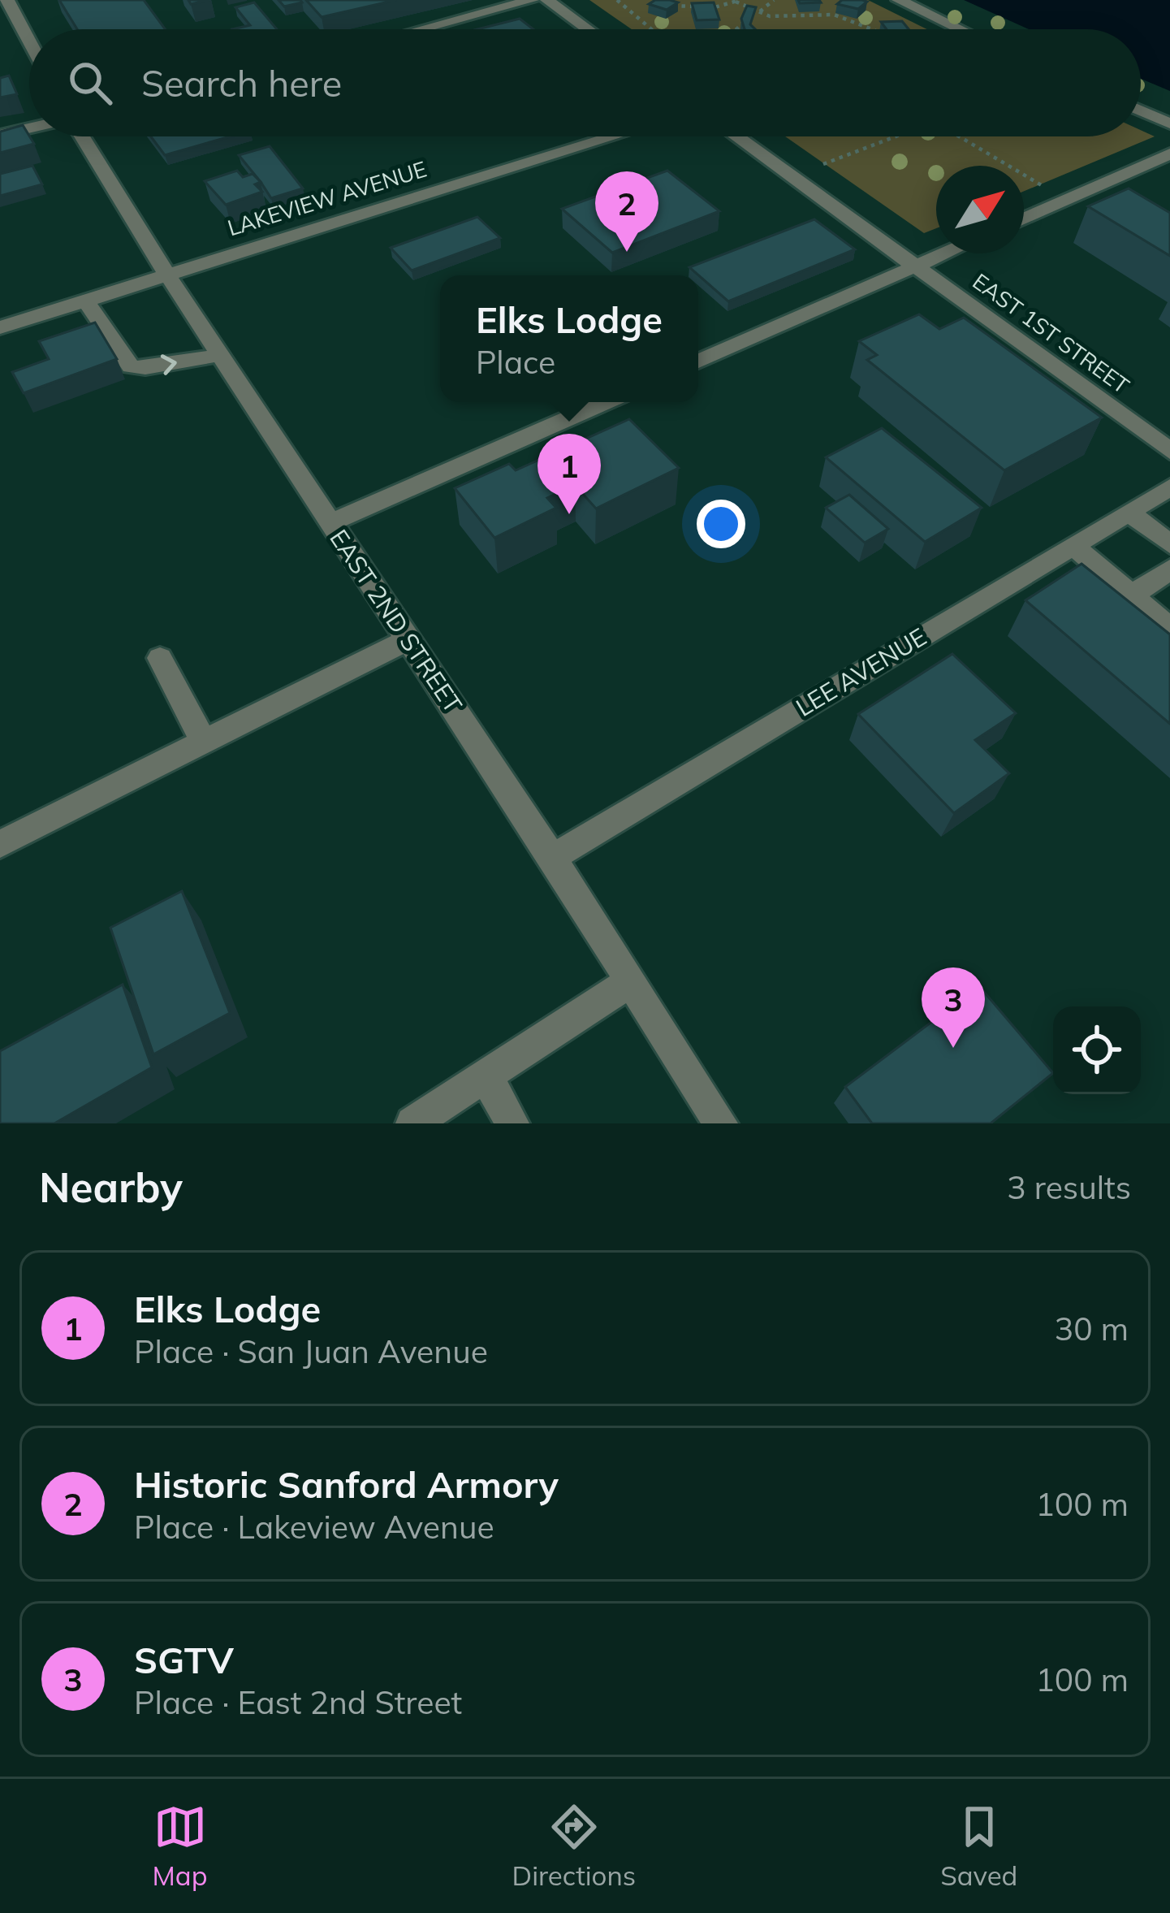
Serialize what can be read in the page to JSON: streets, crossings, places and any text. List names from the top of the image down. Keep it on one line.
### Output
{"streets":{"street":["LAKEVIEW AVENUE","EAST 1ST STREET","EAST 2ND STREET","LEE AVENUE"]},"crossings":[["LAKEVIEW AVENUE","EAST 2ND STREET"],["EAST 2ND STREET","LEE AVENUE"]],"north":"top right","page":{"search":"Search here","pins":["2","1","3"],"popup":["Elks Lodge","Place"],"heading":["Nearby","3 results"],"list":[{"mark":"1","name":"Elks Lodge","note":"Place · San Juan Avenue","value":"30 m"},{"mark":"2","name":"Historic Sanford Armory","note":"Place · Lakeview Avenue","value":"100 m"},{"mark":"3","name":"SGTV","note":"Place · East 2nd Street","value":"100 m"}],"nav":["Map","Directions","Saved"]}}
